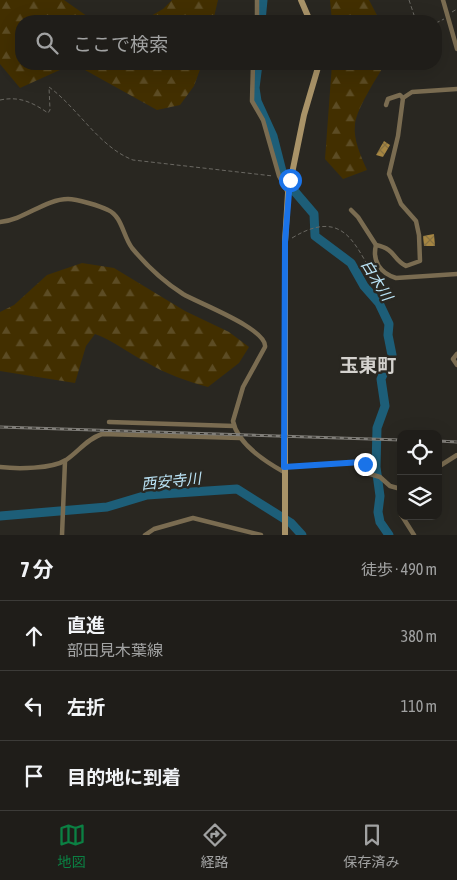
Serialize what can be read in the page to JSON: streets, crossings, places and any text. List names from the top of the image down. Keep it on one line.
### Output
{"districts":["玉東町"],"water":["白木川","西安寺川"],"page":{"search":"ここで検索","heading":["7 分","徒歩 · 490 m"],"list":[["直進","部田見木葉線","380 m"],["左折","110 m"],"目的地に到着"],"nav":["地図","経路","保存済み"]}}
